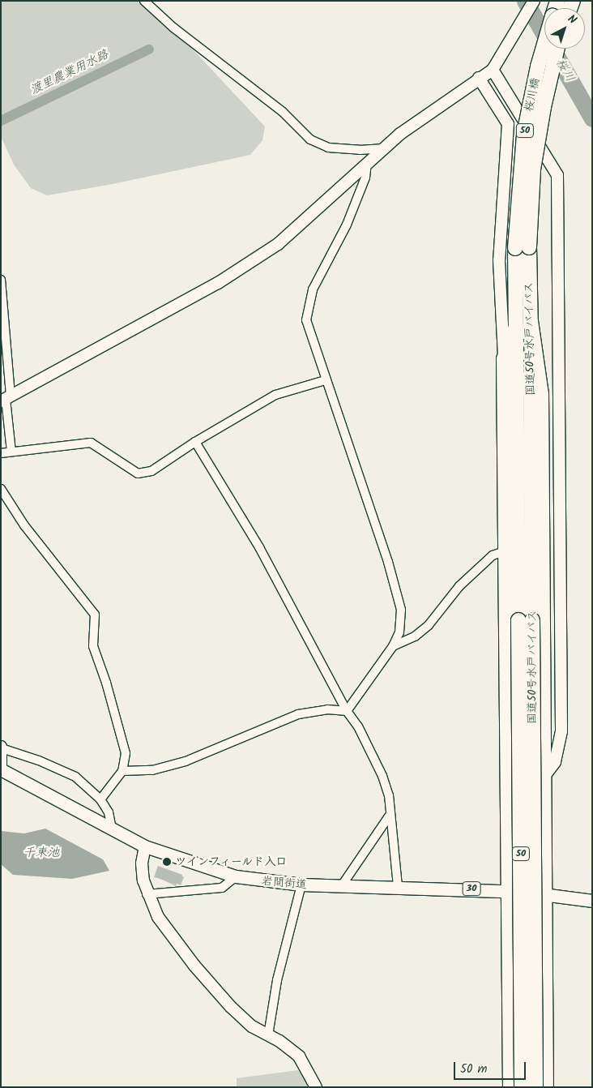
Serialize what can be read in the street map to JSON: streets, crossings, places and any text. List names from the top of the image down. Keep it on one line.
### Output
{"streets":{"highway":["桜川橋","50","国道50号水戸バイパス"],"main road":["岩間街道","30"]},"crossings":[["桜川橋","国道50号水戸バイパス"]],"water":["桜川","渡里農業用水路","千束池"],"places":["ツインフィールド入口"],"scale_bar":"50 m","north":"top right"}
